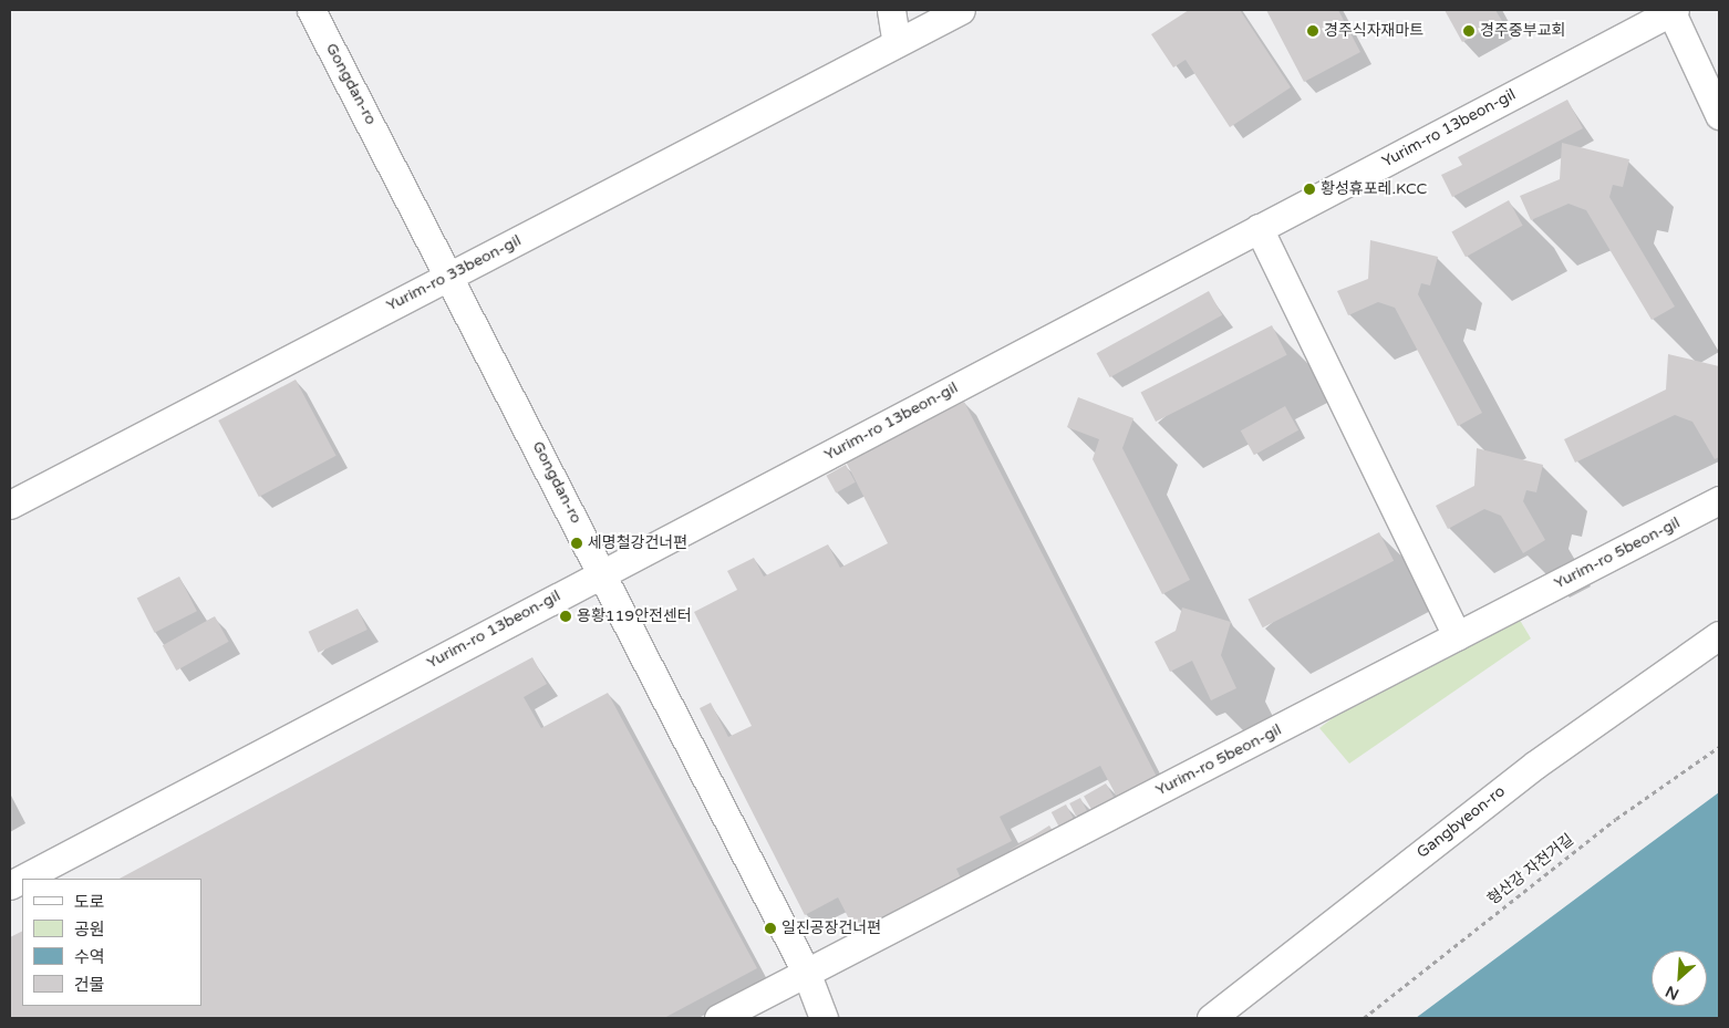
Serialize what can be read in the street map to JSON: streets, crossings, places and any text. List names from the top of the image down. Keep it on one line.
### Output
{"streets":{"street":["Gongdan-ro","Yurim-ro 13beon-gil","Yurim-ro 33beon-gil","Yurim-ro 5beon-gil","Gangbyeon-ro"],"path":["형산강 자전거길"]},"crossings":[["Gongdan-ro","Yurim-ro 13beon-gil"],["Gongdan-ro","Yurim-ro 33beon-gil"],["Gongdan-ro","Yurim-ro 5beon-gil"]],"places":["경주식자재마트","경주중부교회","황성휴포레.KCC","세명철강건너편","용황119안전센터","일진공장건너편"],"legend":["도로","공원","수역","건물"],"north":"bottom left"}
